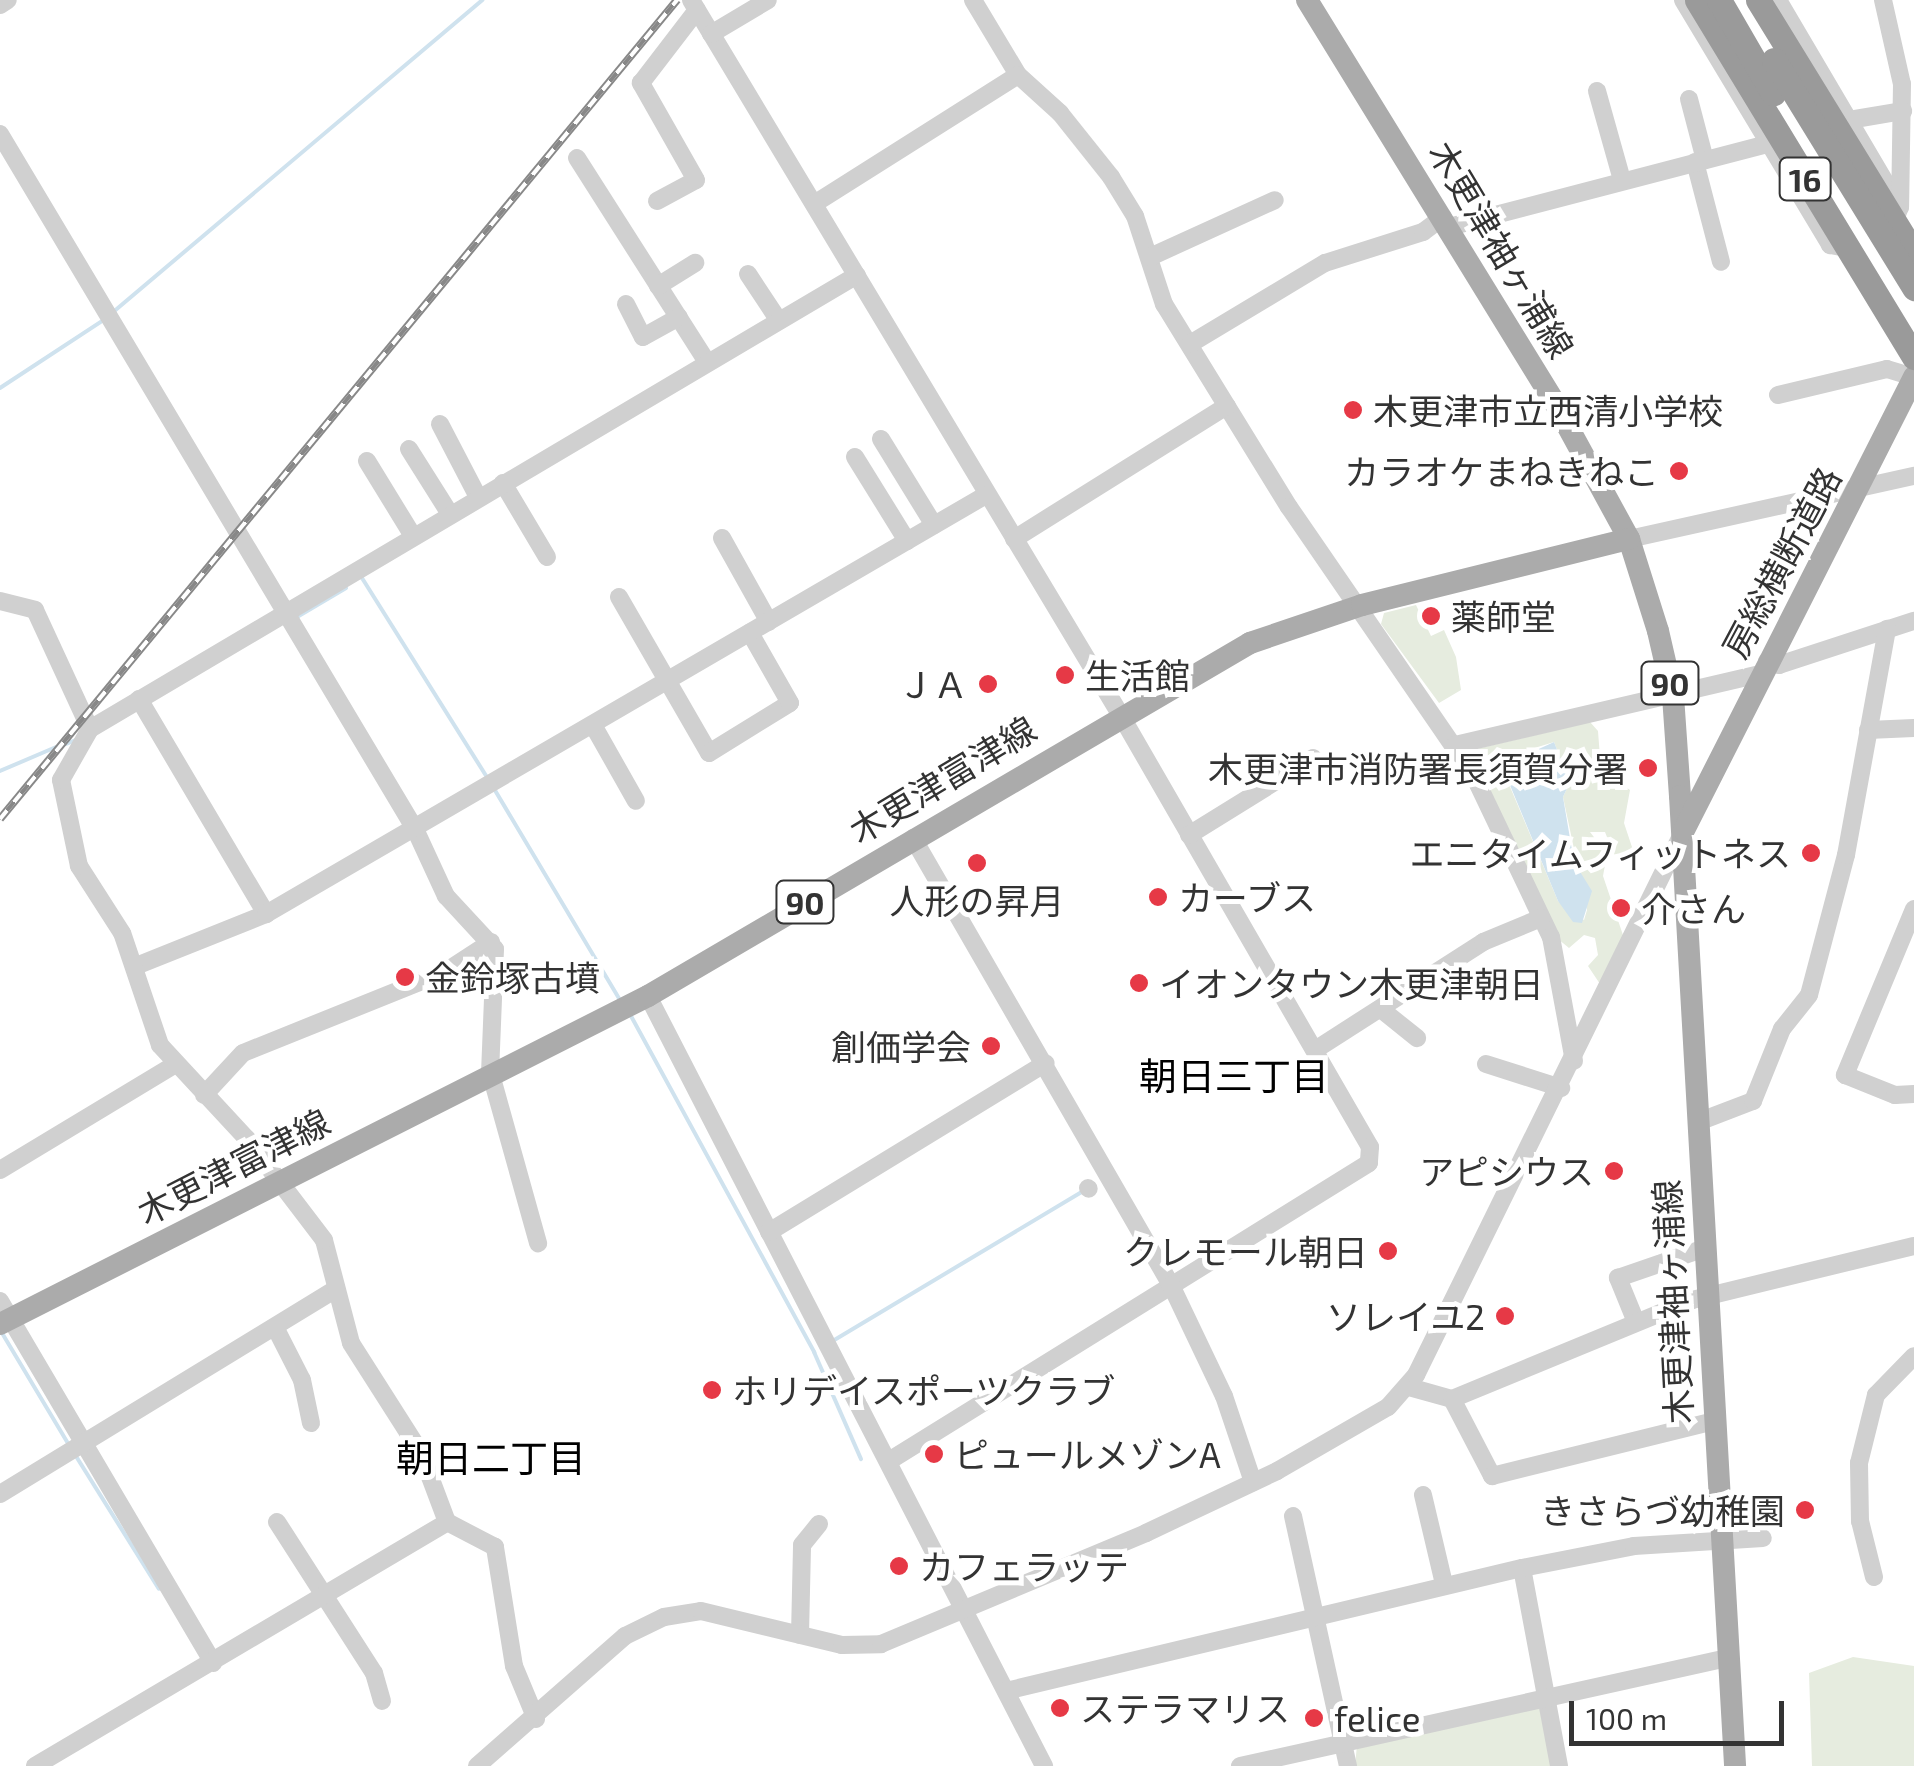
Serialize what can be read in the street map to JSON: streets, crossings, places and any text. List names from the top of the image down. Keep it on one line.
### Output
{"streets":{"highway":["16"],"main road":["木更津袖ヶ浦線","房総横断道路","90","木更津富津線"]},"crossings":[["木更津袖ヶ浦線","房総横断道路"],["木更津袖ヶ浦線","90"],["木更津袖ヶ浦線","木更津富津線"],["房総横断道路","90"],["90","木更津富津線"]],"districts":["朝日三丁目","朝日二丁目"],"places":["木更津市立西清小学校","カラオケまねきねこ","薬師堂","生活館","ＪＡ","木更津市消防署長須賀分署","エニタイムフィットネス","人形の昇月","カーブス","介さん","金鈴塚古墳","イオンタウン木更津朝日","創価学会","アピシウス","クレモール朝日","ソレイユ2","ホリデイスポーツクラブ","ピュールメゾンA","きさらづ幼稚園","カフェラッテ","ステラマリス","felice"],"scale_bar":"100 m"}
